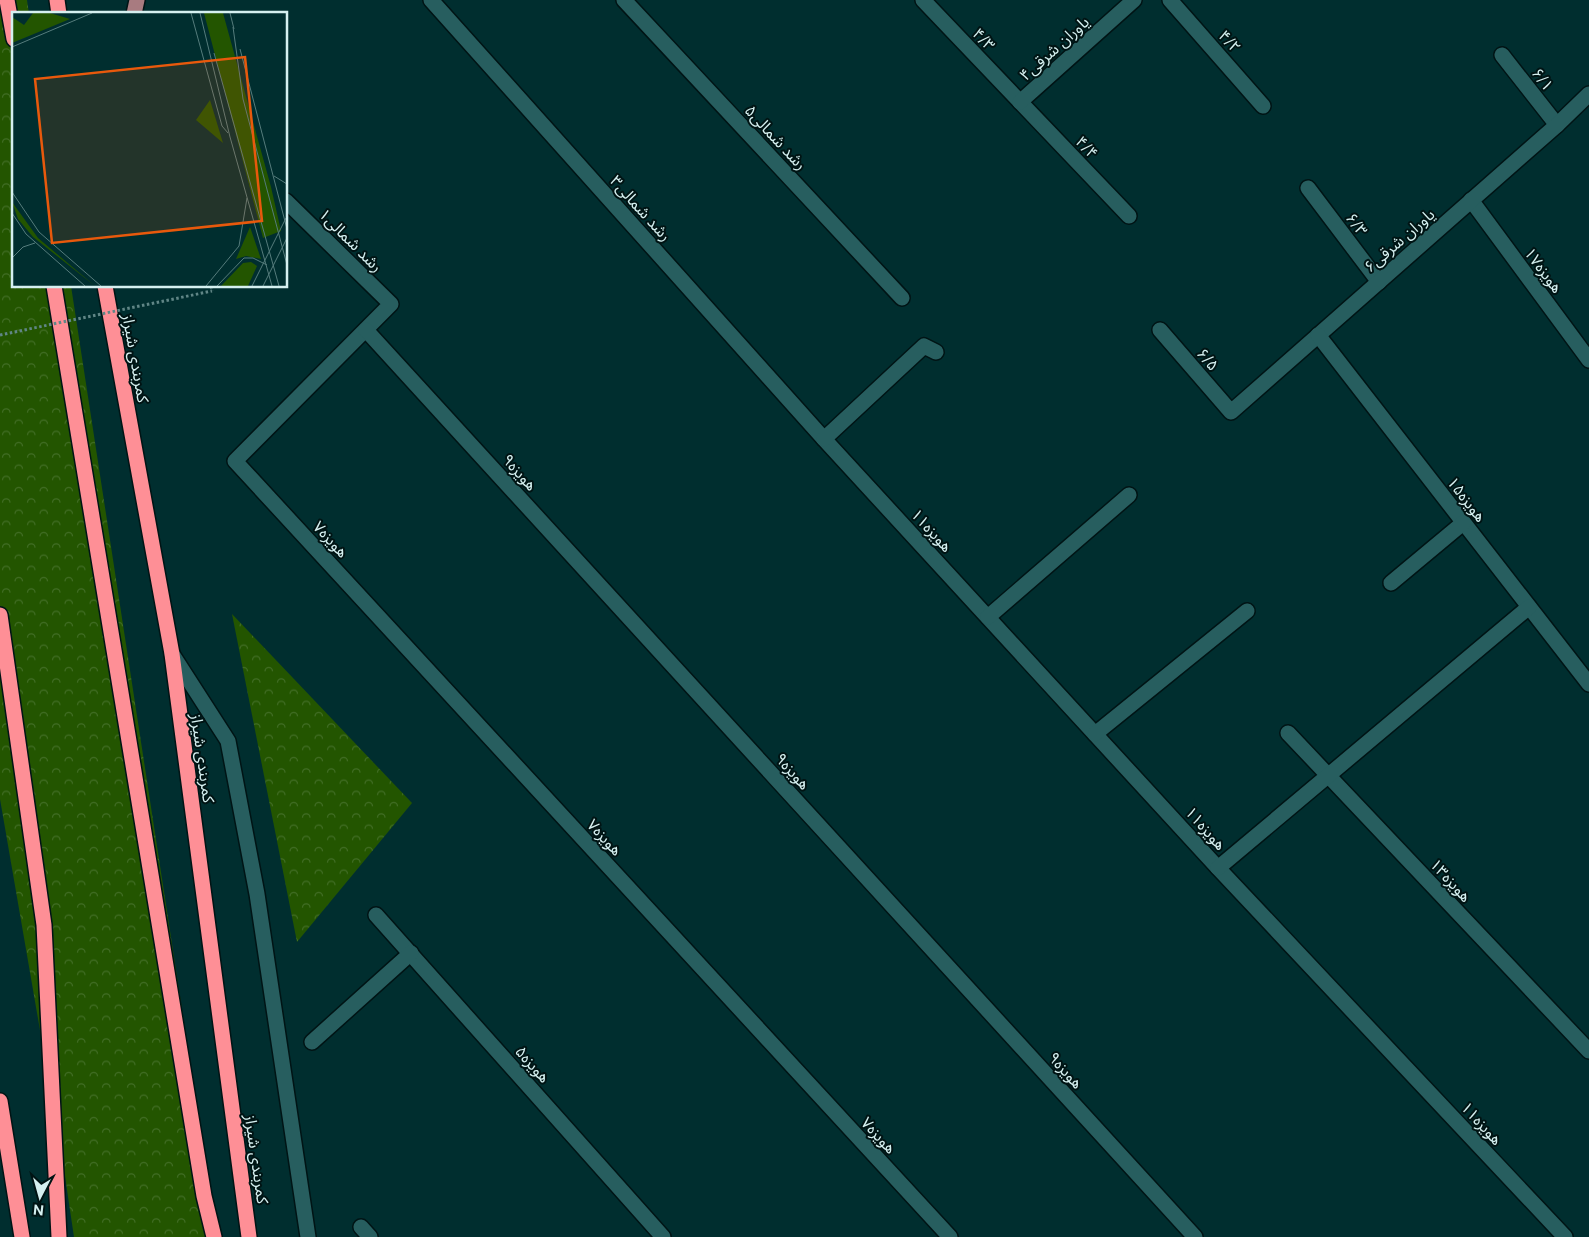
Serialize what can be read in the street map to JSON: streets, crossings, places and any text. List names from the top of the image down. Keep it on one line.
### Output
{"streets":{"highway":["کمربندی شیراز"],"street":["۴/۳","۴/۲","یاوران شرقی۴","۶/۱","رشد شمالی۵","۴/۴","رشد شمالی۳","۶/۳","رشد شمالی۱","یاوران شرقی۶","هویزه۱۷","۶/۵","هویزه۹","هویزه۱۵","هویزه۱۱","هویزه۷","هویزه۱۳","هویزه۵"]},"crossings":[["۴/۳","یاوران شرقی۴"],["۴/۳","۴/۴"],["یاوران شرقی۴","۴/۴"],["۶/۱","یاوران شرقی۶"],["رشد شمالی۳","هویزه۱۱"],["۶/۳","یاوران شرقی۶"],["رشد شمالی۱","هویزه۹"],["رشد شمالی۱","هویزه۷"],["یاوران شرقی۶","هویزه۱۷"],["یاوران شرقی۶","۶/۵"],["یاوران شرقی۶","هویزه۱۵"],["هویزه۹","هویزه۷"]],"north":"bottom"}
